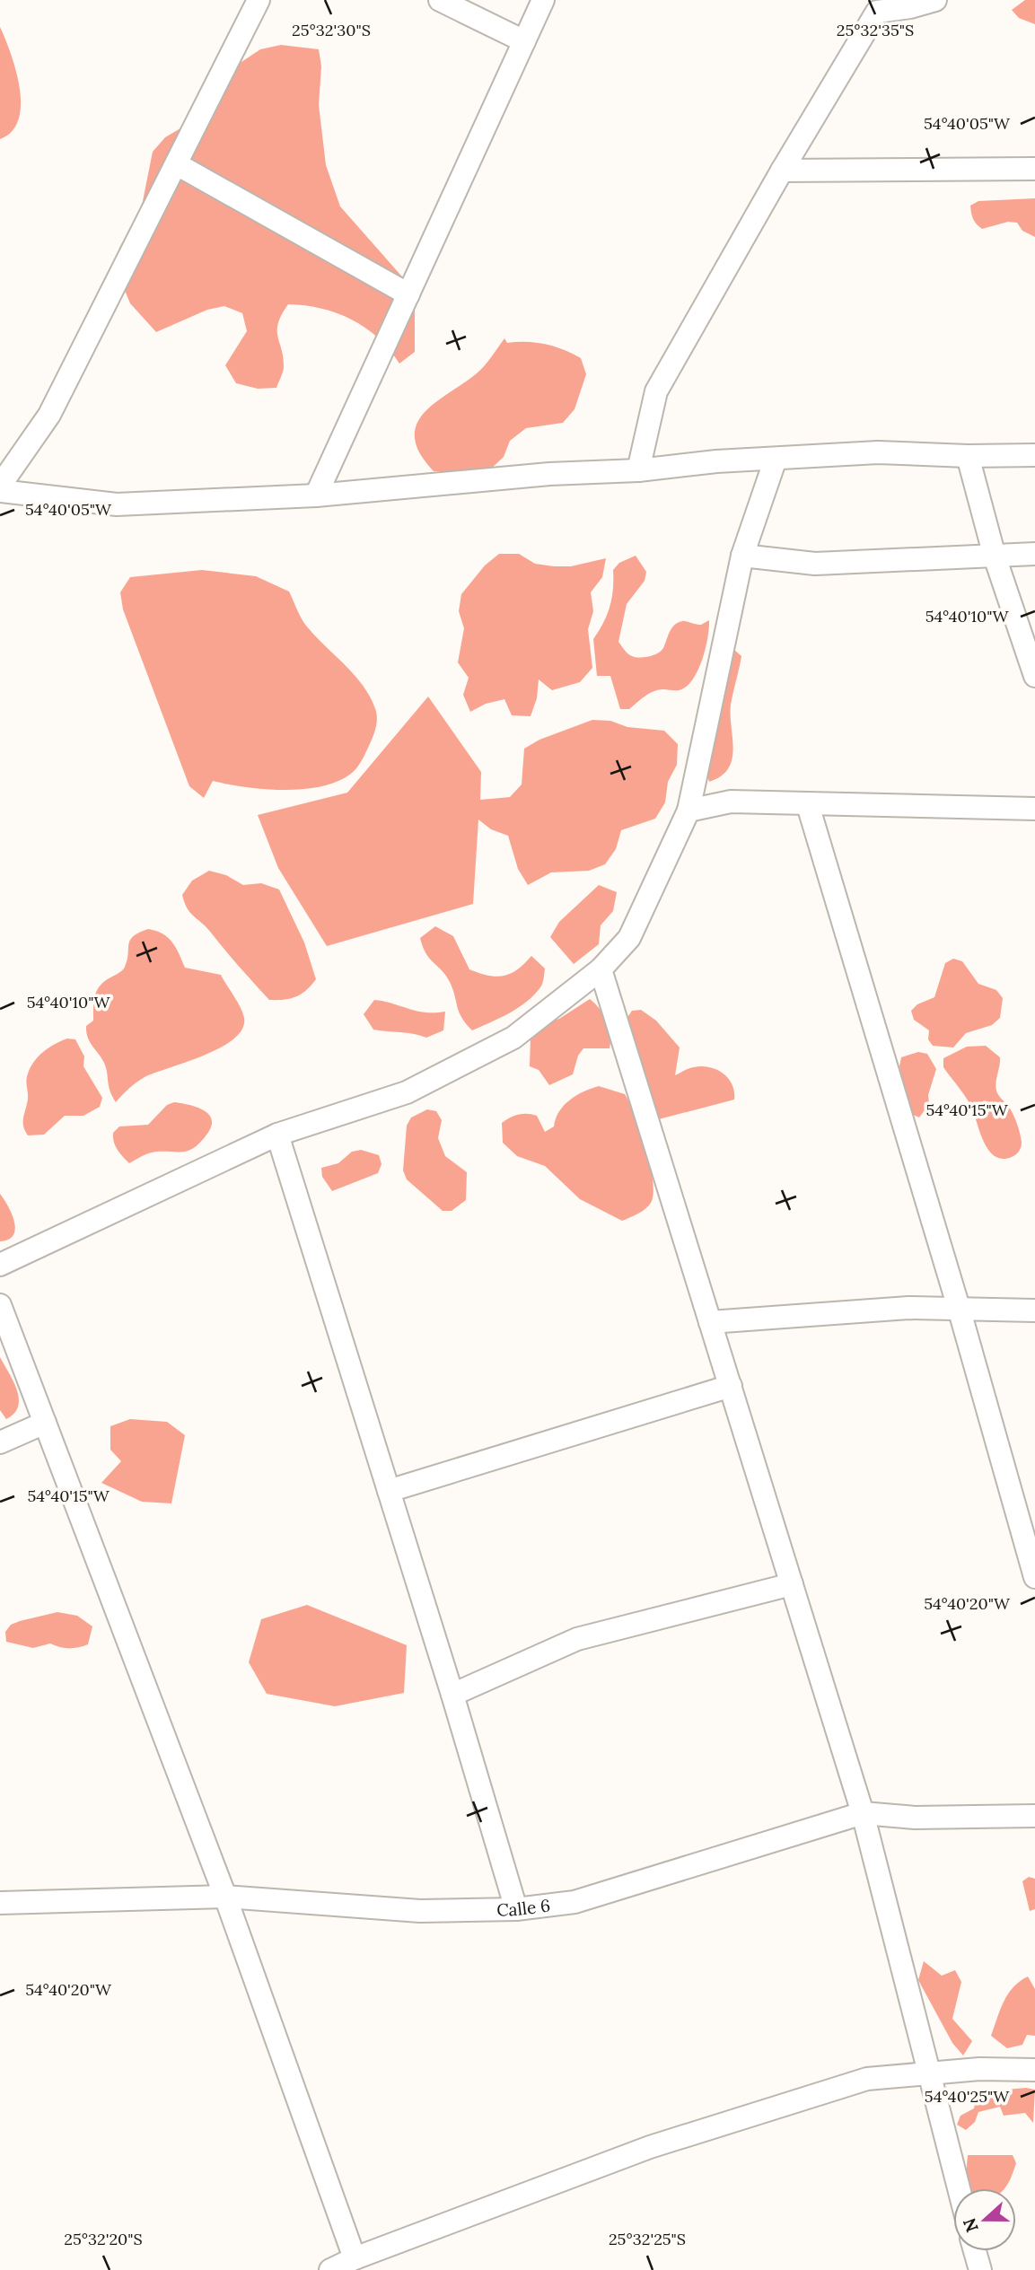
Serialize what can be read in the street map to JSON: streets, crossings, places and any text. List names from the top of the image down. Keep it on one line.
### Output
{"streets":{"street":["Calle 6"]},"north":"left","coordinates":["25°32'30\"S","25°32'35\"S","54°40'05\"W","54°40'10\"W","54°40'15\"W","54°40'20\"W","54°40'25\"W","25°32'20\"S","25°32'25\"S"]}
